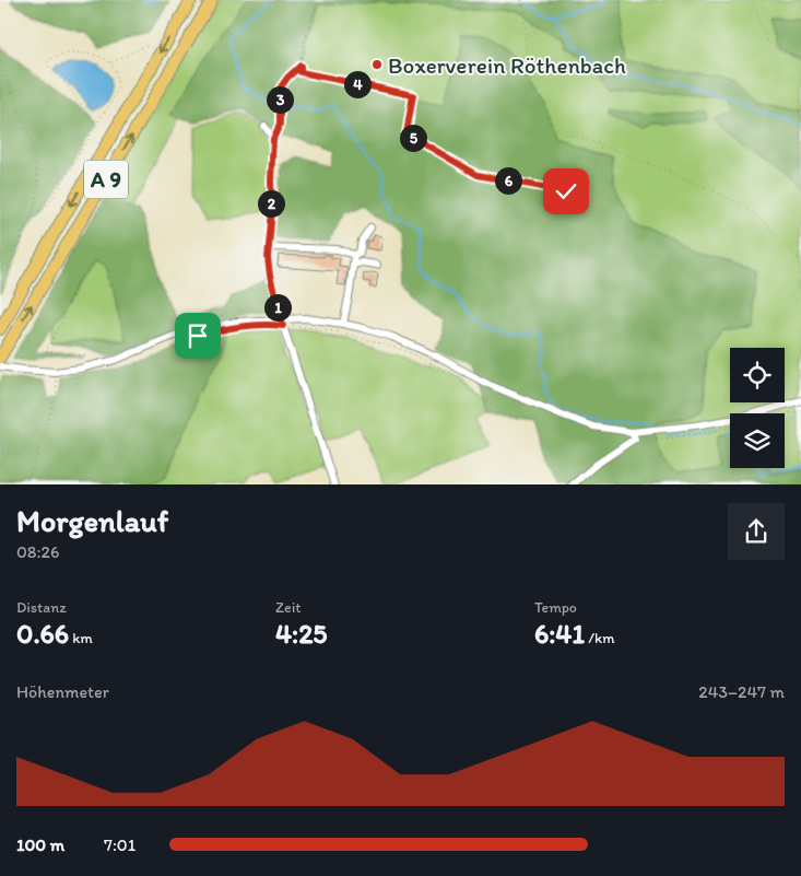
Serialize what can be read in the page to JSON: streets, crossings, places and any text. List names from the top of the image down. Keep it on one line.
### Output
{"streets":{"highway":["A 9"]},"places":["Boxerverein Röthenbach"],"page":{"pins":["4","3","5","6","2","1"],"heading":["Morgenlauf","08:26"],"stats":[["Distanz","0.66 km"],["Zeit","4:25"],["Tempo","6:41 /km"]],"chart":["Höhenmeter","243–247 m"],"list":[{"name":"100 m","note":"7:01"}]}}
